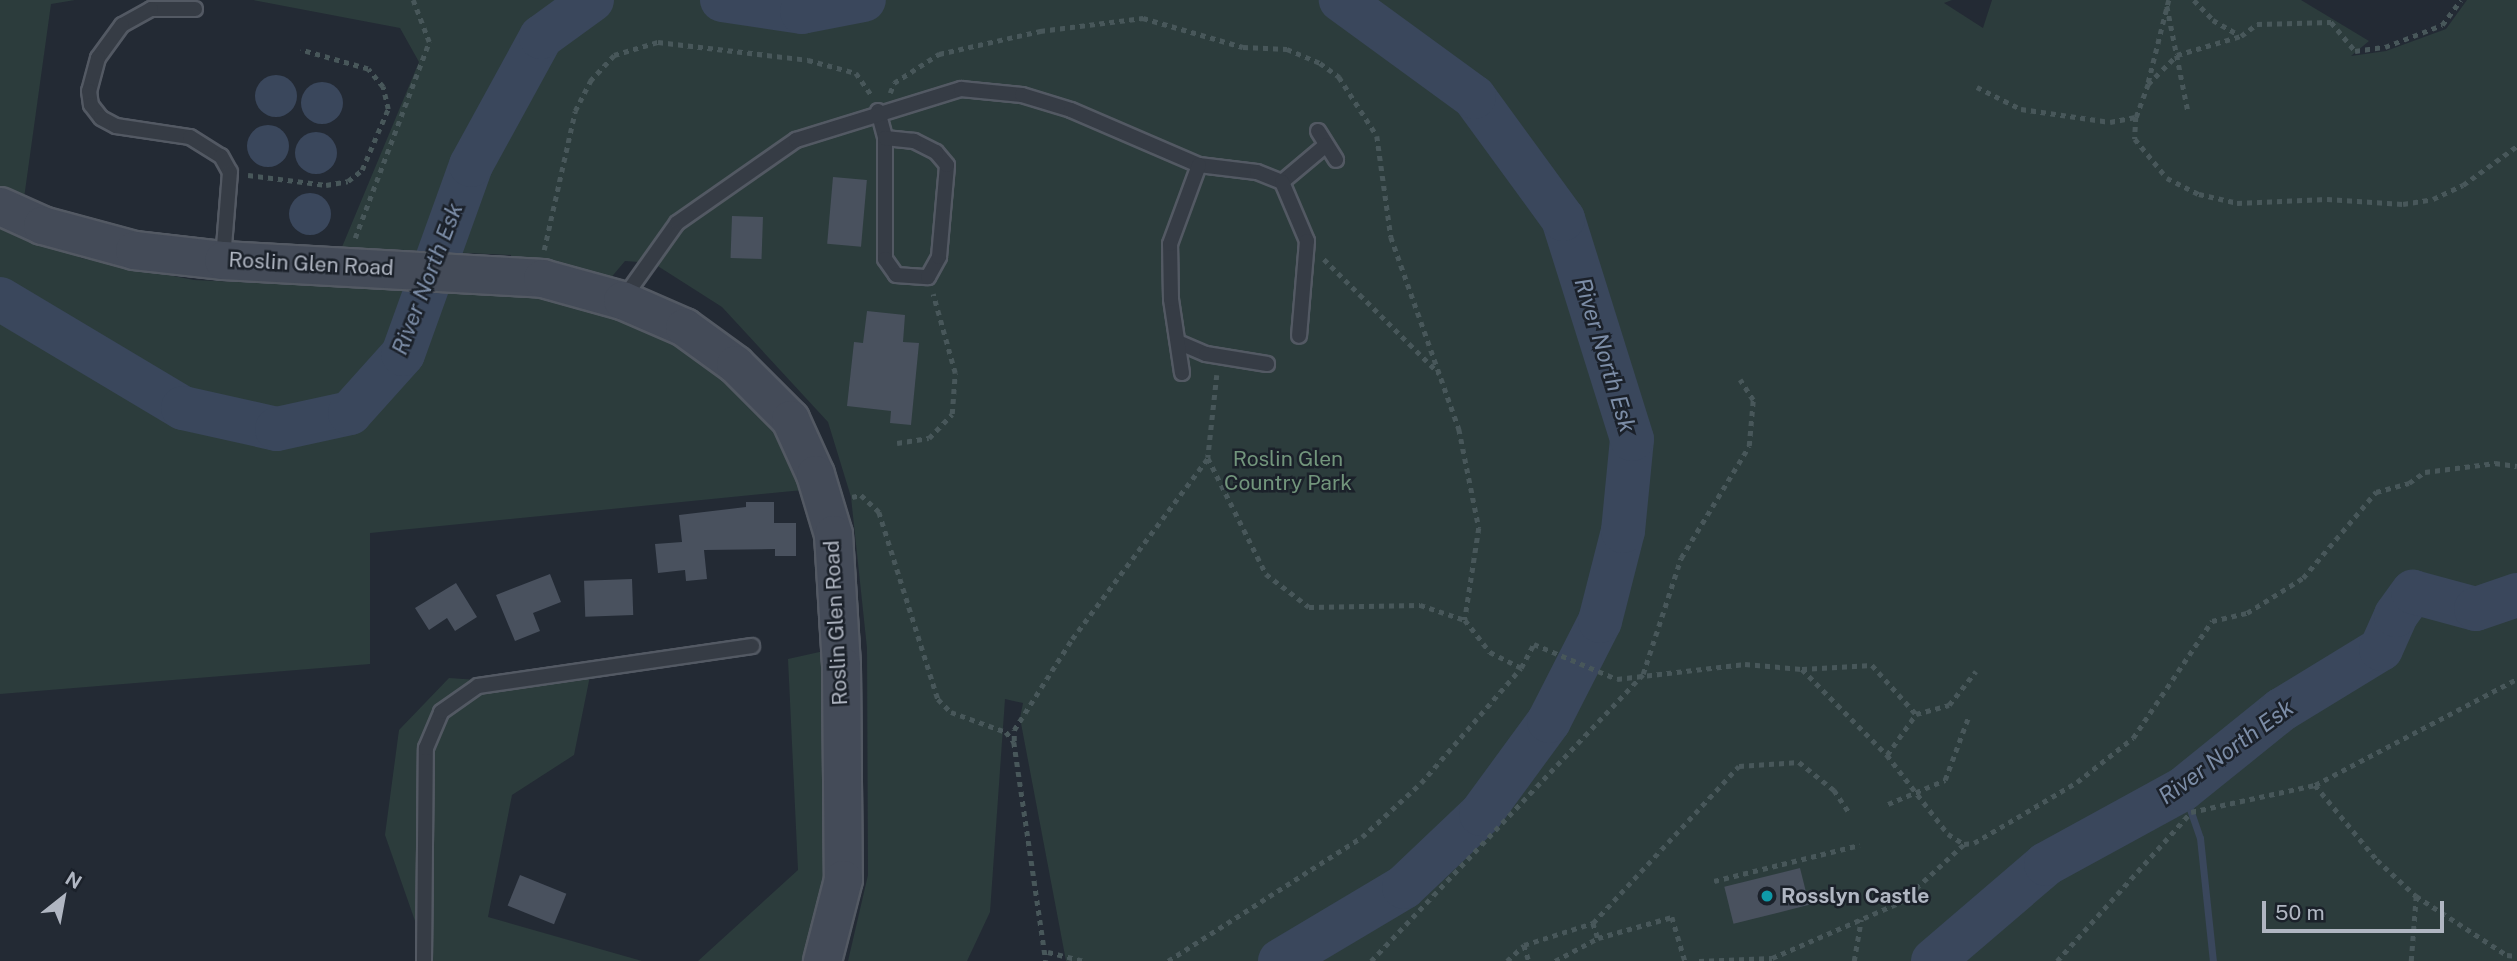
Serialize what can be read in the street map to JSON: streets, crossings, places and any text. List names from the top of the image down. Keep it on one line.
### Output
{"streets":{"main road":["Roslin Glen Road"]},"water":["River North Esk"],"parks":["Roslin Glen Country Park"],"places":["Rosslyn Castle"],"scale_bar":"50 m","north":"top right"}
